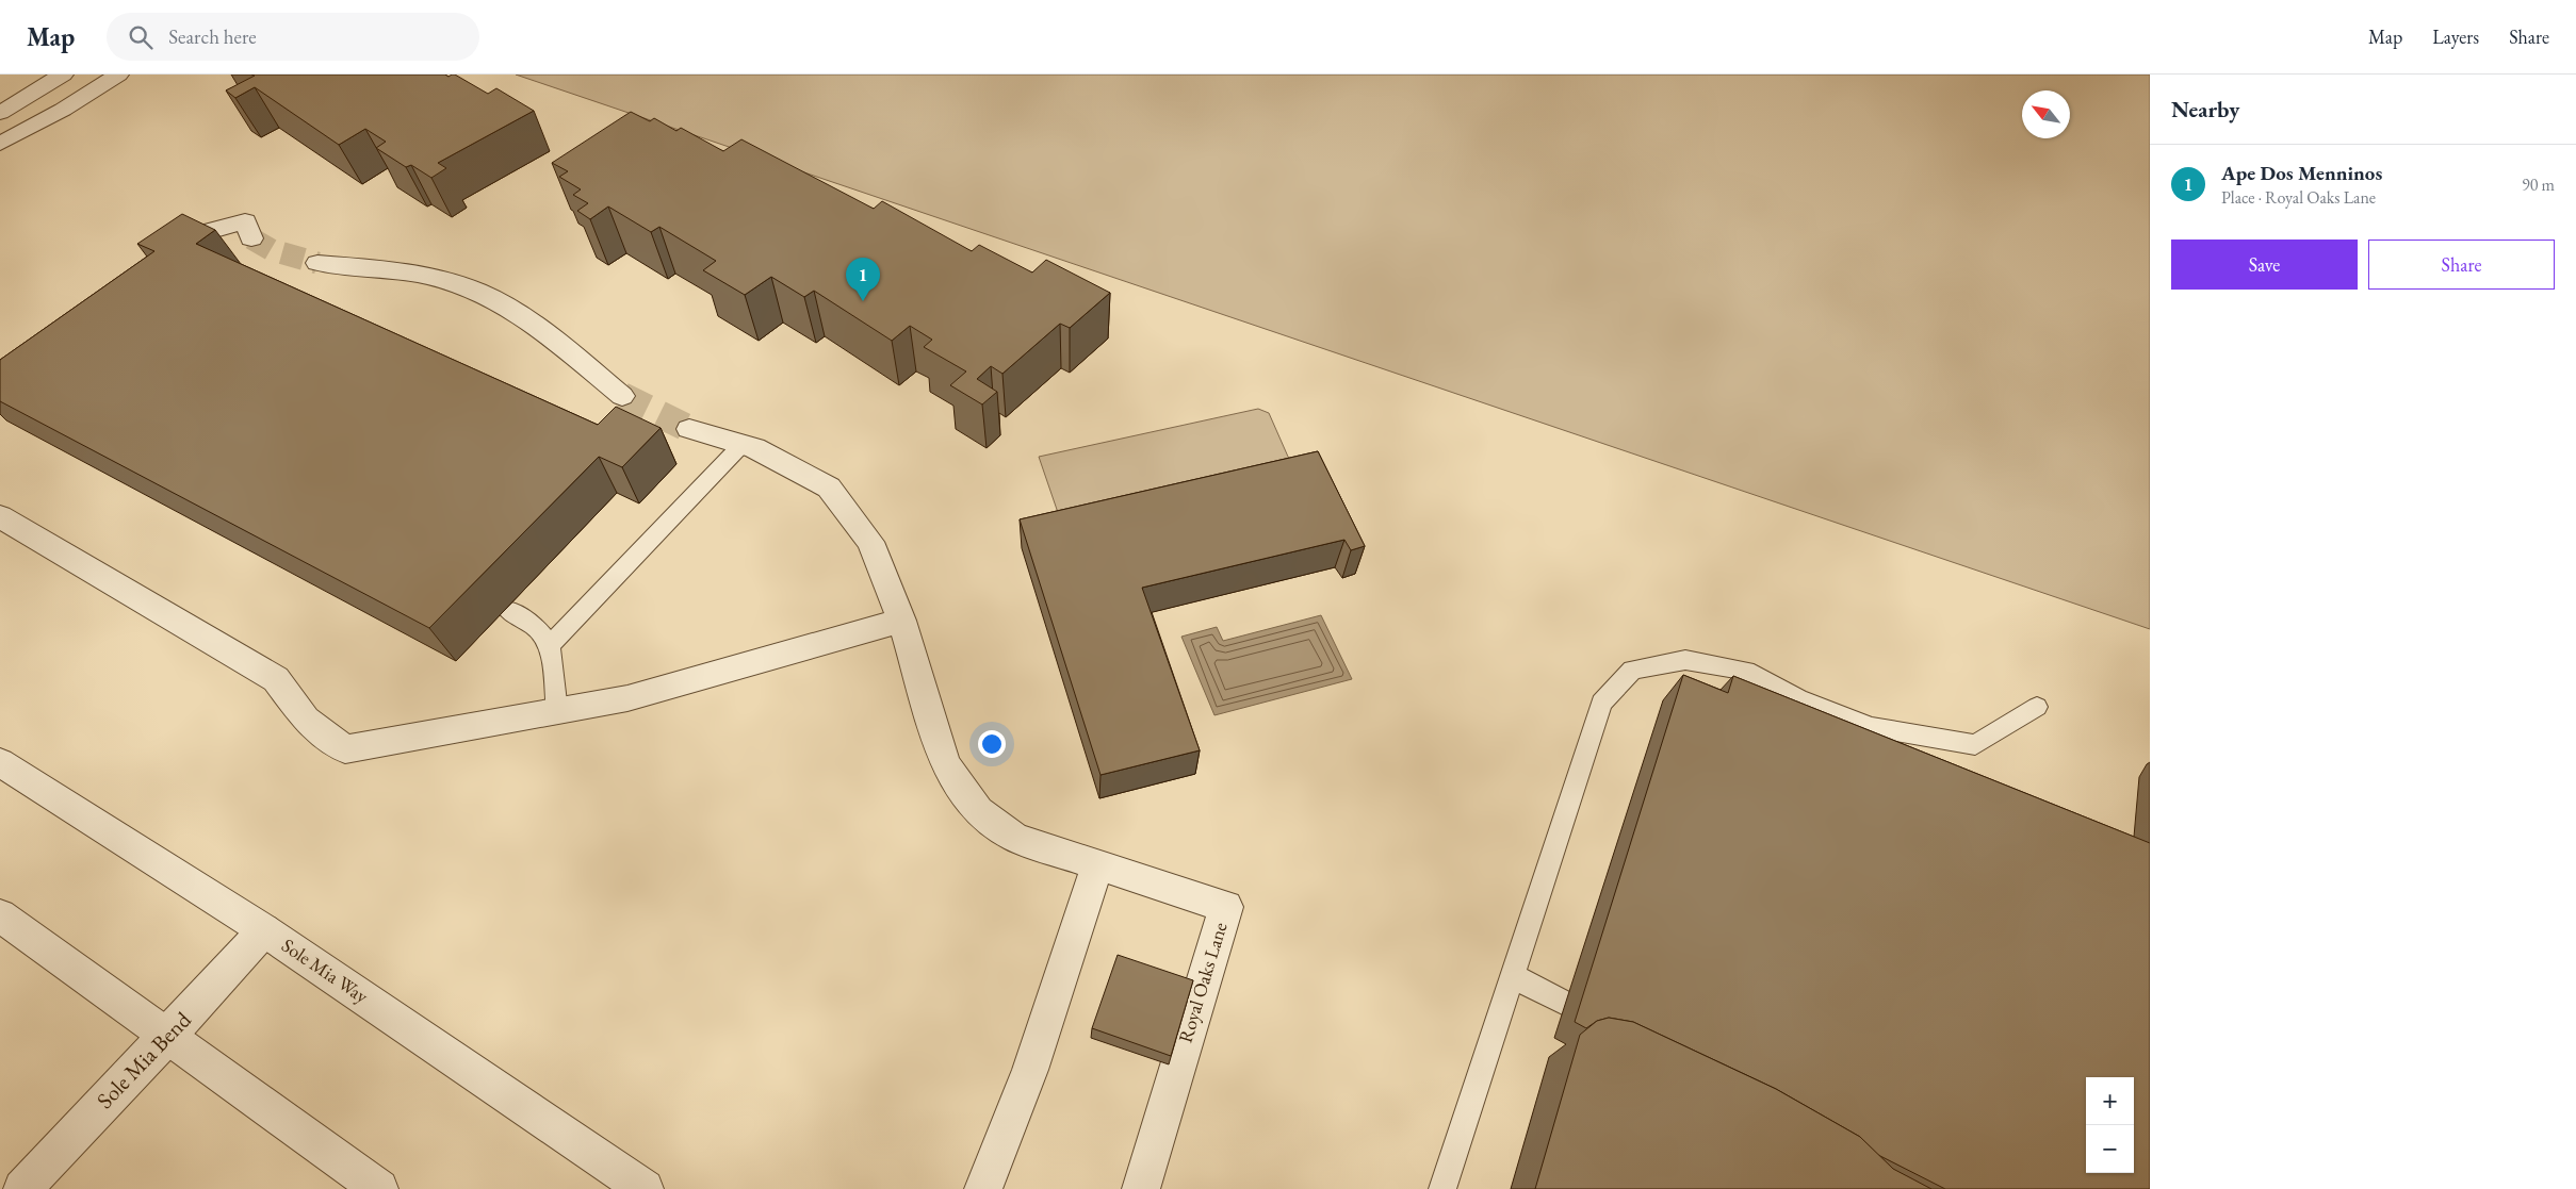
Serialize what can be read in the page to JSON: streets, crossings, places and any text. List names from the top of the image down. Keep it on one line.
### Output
{"streets":{"street":["Sole Mia Way","Royal Oaks Lane","Sole Mia Bend"]},"crossings":[["Sole Mia Way","Sole Mia Bend"]],"north":"top left","page":{"header":"Map","search":"Search here","nav":["Map","Layers","Share"],"heading":"Nearby","list":[{"mark":"1","name":"Ape Dos Menninos","note":"Place · Royal Oaks Lane","value":"90 m"}],"buttons":["Save","Share"],"pins":"1","map_buttons":["+","−"]}}
